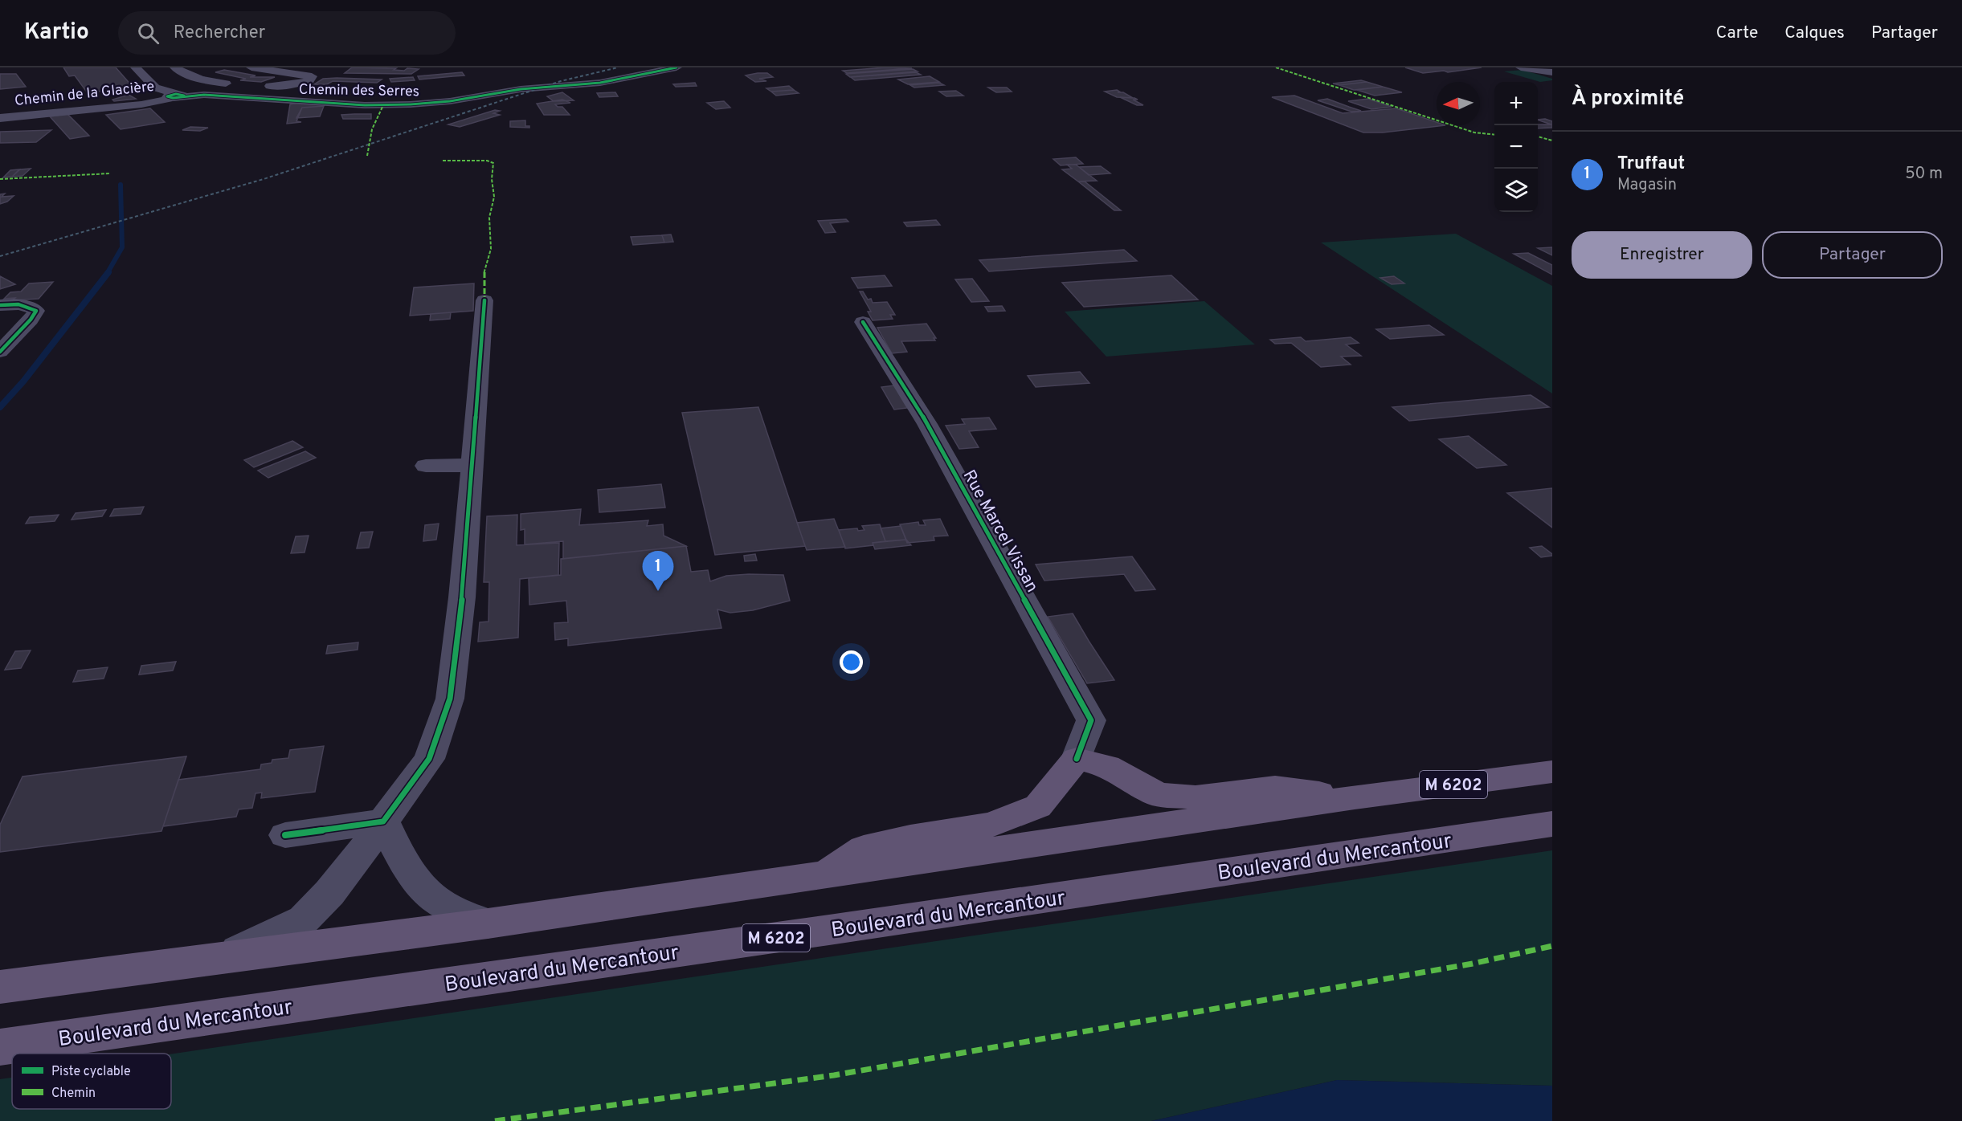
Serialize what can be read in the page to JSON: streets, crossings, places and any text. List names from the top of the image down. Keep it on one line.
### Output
{"streets":{"main road":["M 6202","Boulevard du Mercantour"],"street":["Chemin des Serres","Chemin de la Glacière","Rue Marcel Vissan"]},"crossings":[["Chemin des Serres","Chemin de la Glacière"]],"legend":["Piste cyclable","Chemin"],"north":"left","page":{"header":"Kartio","search":"Rechercher","nav":["Carte","Calques","Partager"],"heading":"À proximité","map_buttons":["+","−"],"list":[{"mark":"1","name":"Truffaut","note":"Magasin","value":"50 m"}],"buttons":["Enregistrer","Partager"],"pins":"1"}}
